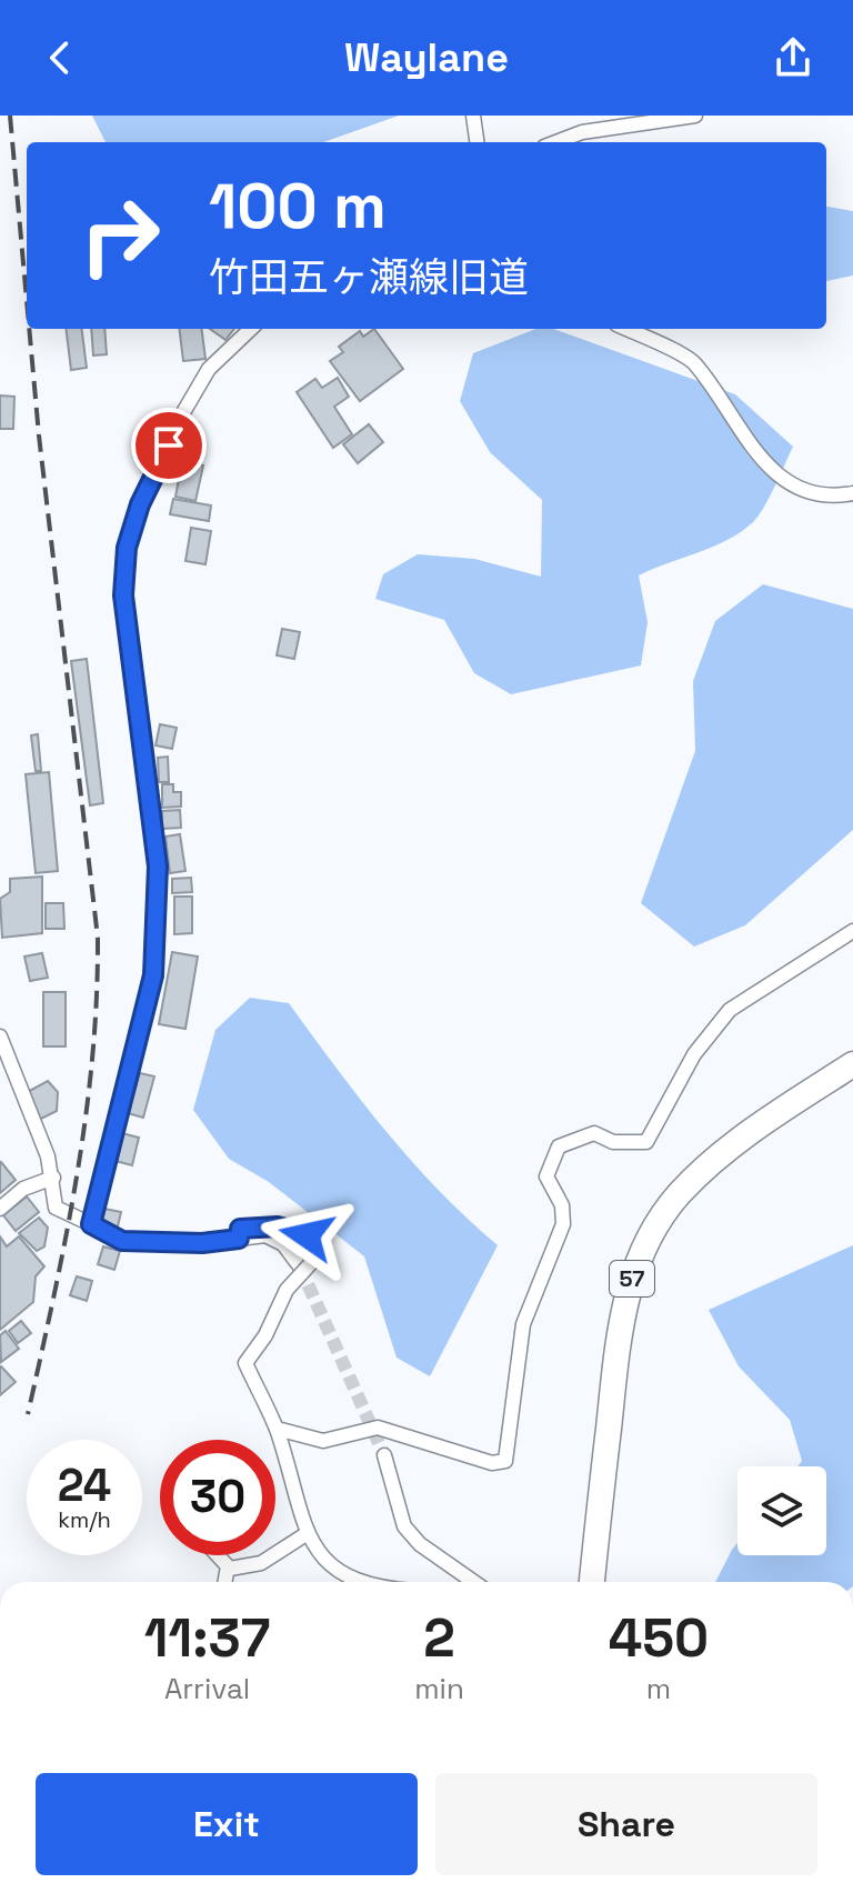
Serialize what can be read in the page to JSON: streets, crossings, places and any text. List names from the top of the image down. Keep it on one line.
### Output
{"streets":{"highway":["57"]},"page":{"header":"Waylane","turn":["100 m","竹田五ヶ瀬線旧道"],"speed":"24 km/h","limit":"30","eta":["11:37","Arrival","2","min","450","m"],"buttons":["Exit","Share"]}}
